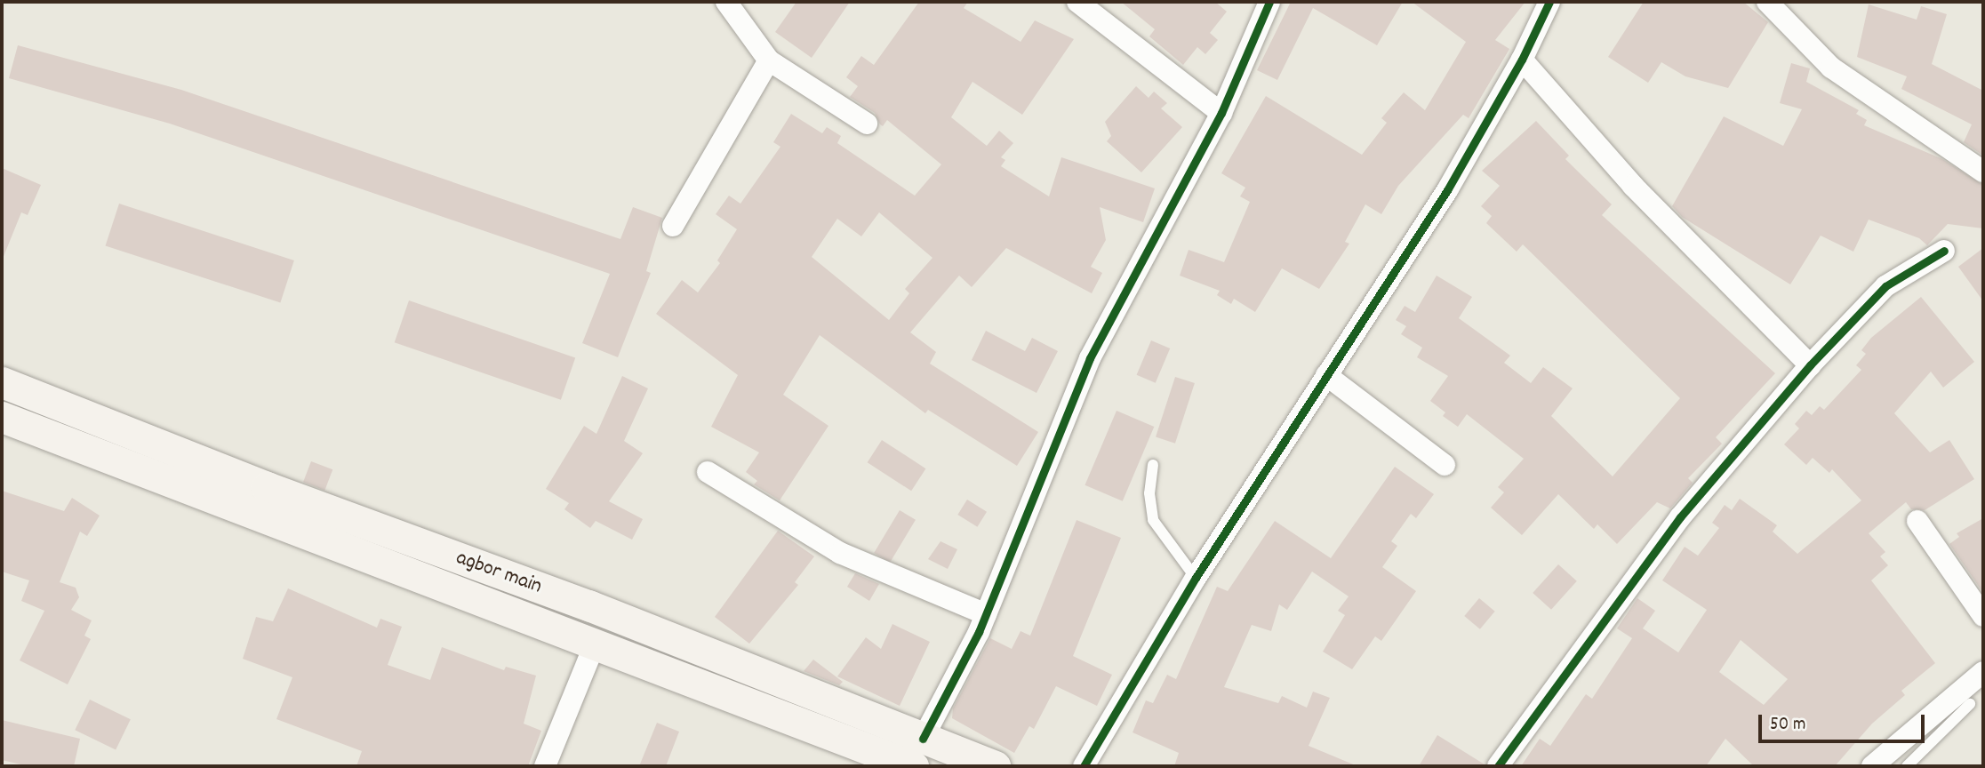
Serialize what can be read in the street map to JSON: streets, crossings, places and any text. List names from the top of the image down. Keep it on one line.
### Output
{"streets":{"main road":["agbor main"]},"scale_bar":"50 m"}
